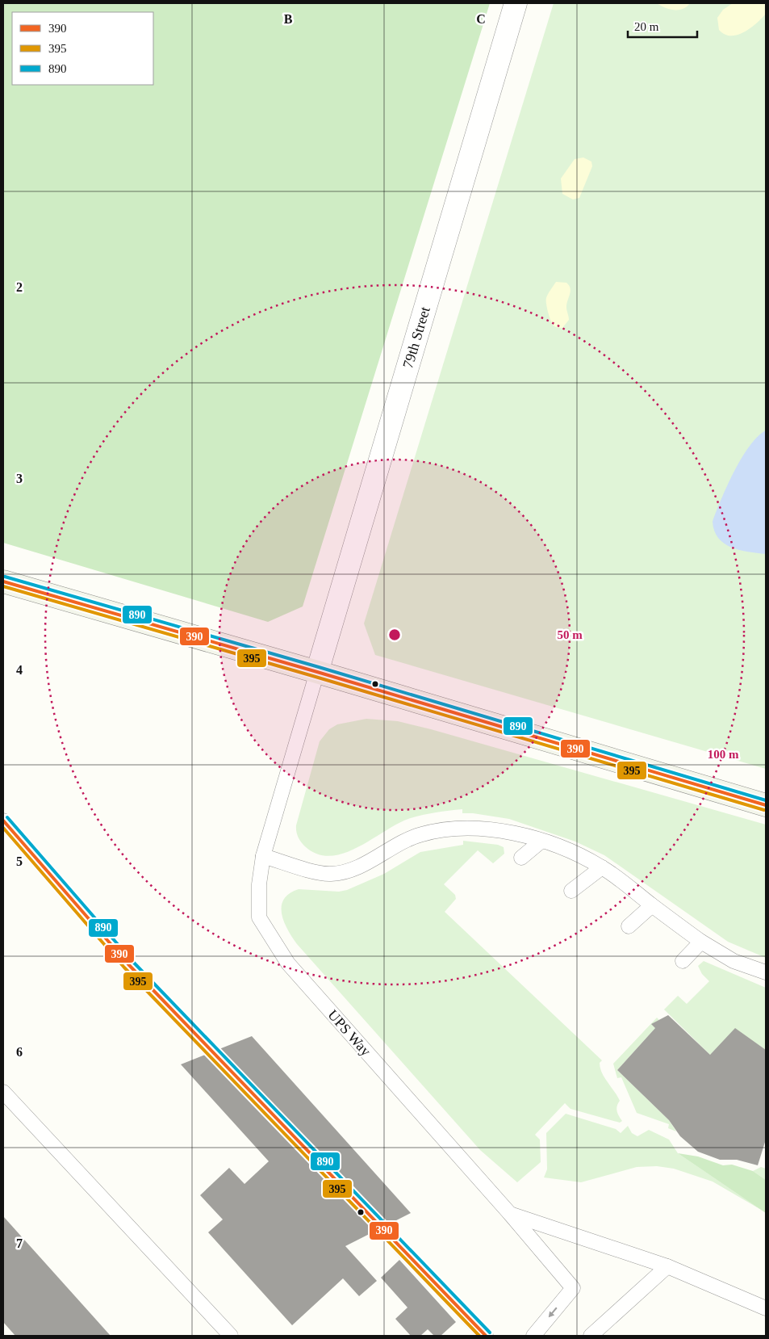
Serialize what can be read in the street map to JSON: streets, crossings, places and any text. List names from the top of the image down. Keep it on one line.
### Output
{"streets":{"street":["79th Street"],"lane":["UPS Way"]},"crossings":[["79th Street","UPS Way"]],"lines":["transit line 890","transit line 390","transit line 395"],"legend":["390","395","890"],"scale_bar":"20 m","grid":{"columns":["B","C"],"rows":["2","3","4","5","6","7"]},"rings":["50 m","100 m"]}
